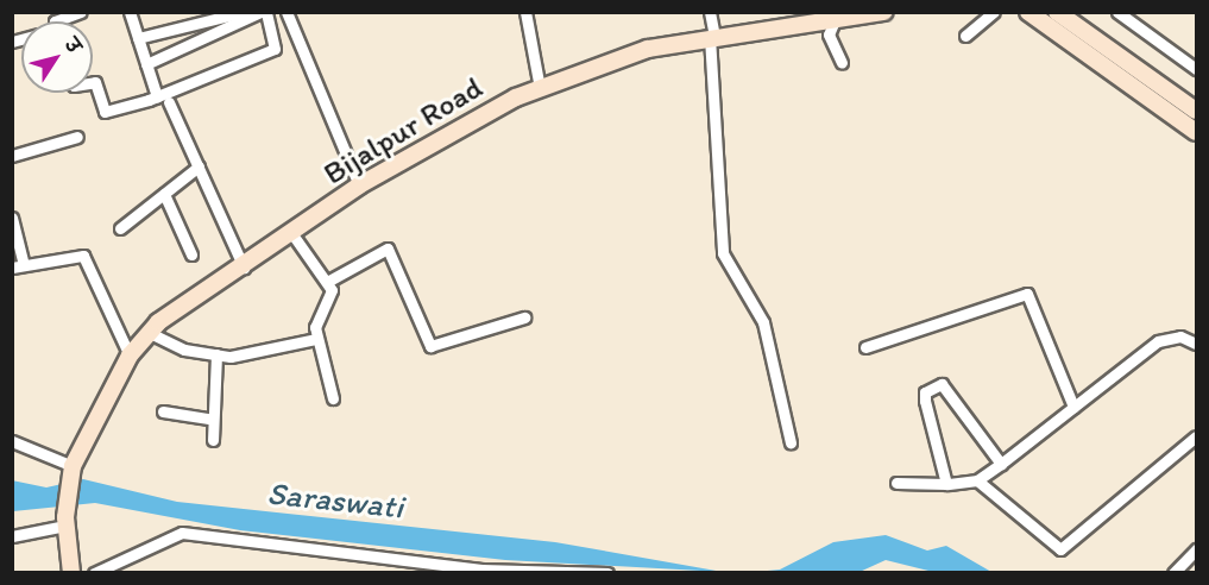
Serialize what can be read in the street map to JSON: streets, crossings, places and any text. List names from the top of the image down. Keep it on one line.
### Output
{"streets":{"main road":["Bijalpur Road"]},"water":["Saraswati"],"north":"top right"}
